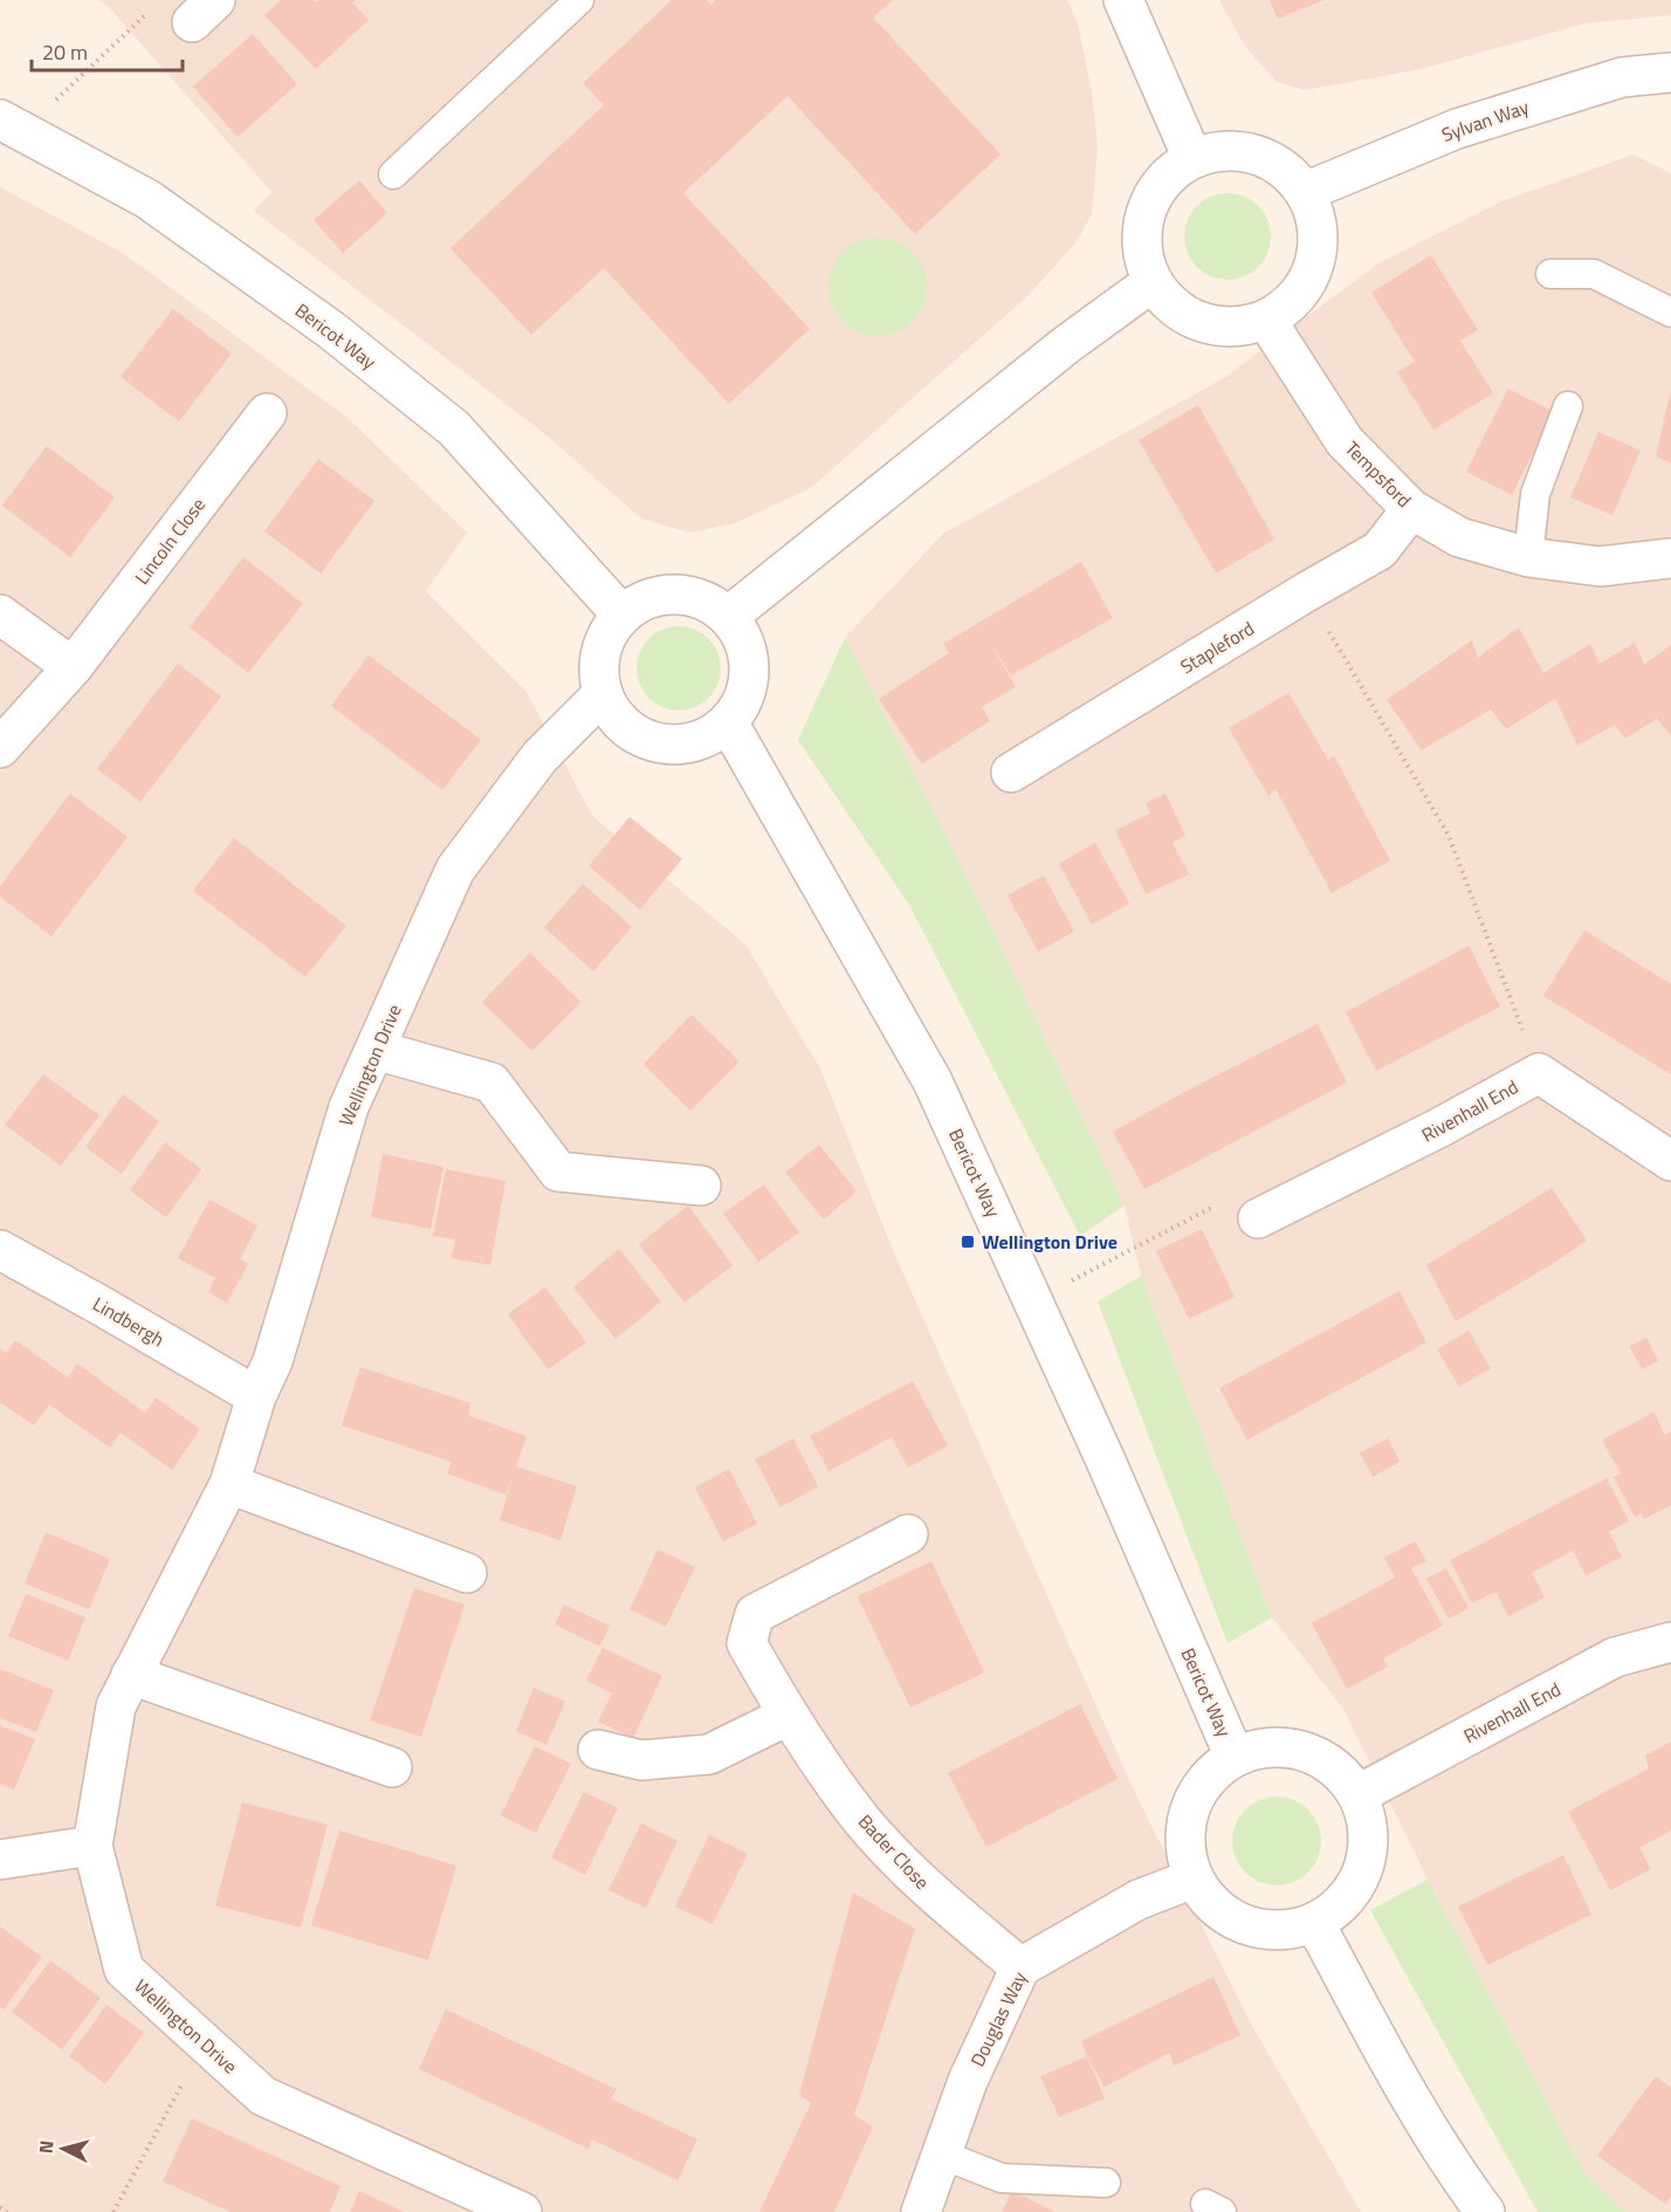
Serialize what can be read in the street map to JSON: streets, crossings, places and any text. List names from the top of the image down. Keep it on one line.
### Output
{"streets":{"street":["Sylvan Way","Bericot Way","Tempsford","Lincoln Close","Stapleford","Wellington Drive","Rivenhall End","Lindbergh","Bader Close","Douglas Way"]},"crossings":[["Sylvan Way","Tempsford"],["Bericot Way","Wellington Drive"],["Bericot Way","Rivenhall End"],["Bericot Way","Douglas Way"],["Tempsford","Stapleford"],["Wellington Drive","Lindbergh"],["Rivenhall End","Douglas Way"],["Bader Close","Douglas Way"]],"places":{"transit":["Wellington Drive"]},"scale_bar":"20 m","north":"left"}
